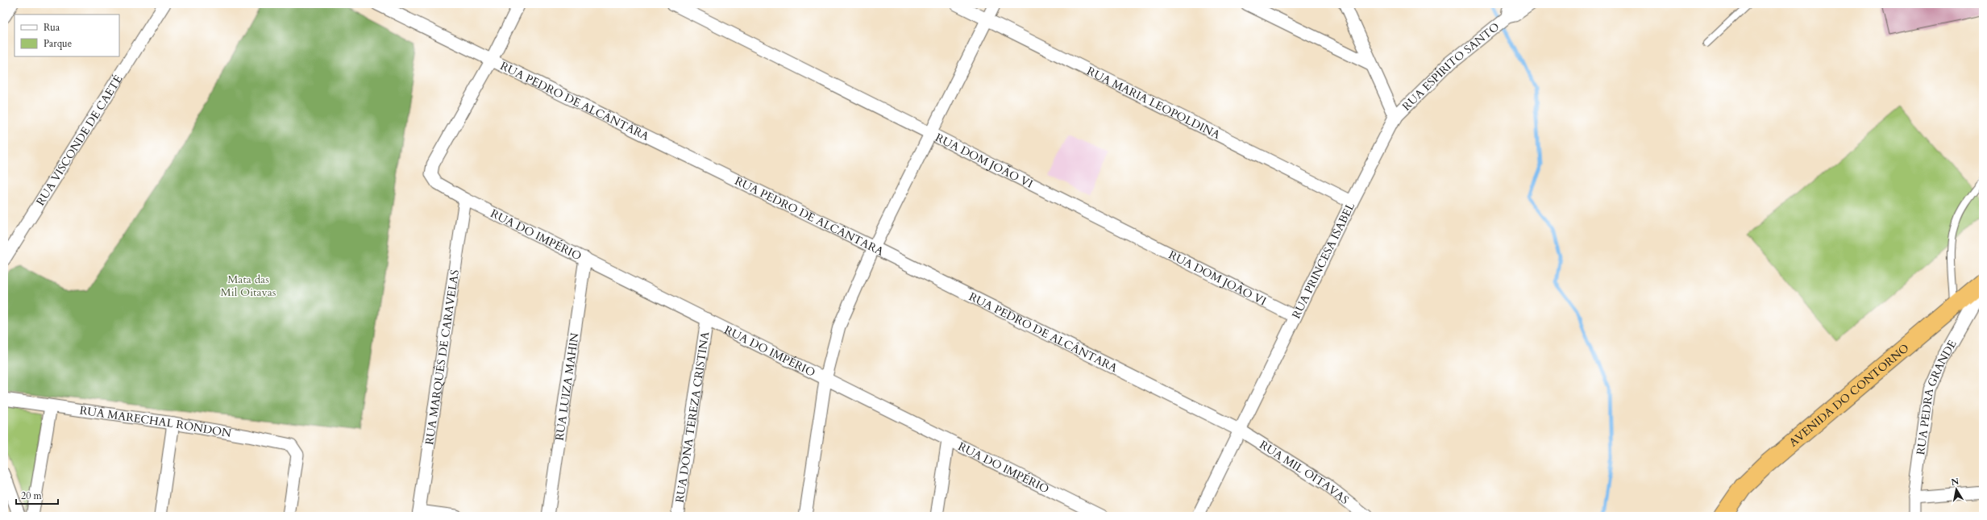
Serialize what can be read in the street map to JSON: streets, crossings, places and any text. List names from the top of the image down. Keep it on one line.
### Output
{"streets":{"highway":["AVENIDA DO CONTORNO"],"street":["RUA ESPÍRITO SANTO","RUA PEDRO DE ALCÂNTARA","RUA MARIA LEOPOLDINA","RUA VISCONDE DE CAETÉ","RUA DOM JOÃO VI","RUA DO IMPÉRIO","RUA PRINCESA ISABEL","RUA MARQUÊS DE CARAVELAS","RUA LUIZA MAHIN","RUA PEDRA GRANDE","RUA DONA TEREZA CRISTINA","RUA MARECHAL RONDON","RUA MIL OITAVAS"]},"crossings":[["RUA ESPÍRITO SANTO","RUA PRINCESA ISABEL"],["RUA PEDRO DE ALCÂNTARA","RUA DO IMPÉRIO"],["RUA PEDRO DE ALCÂNTARA","RUA PRINCESA ISABEL"],["RUA PEDRO DE ALCÂNTARA","RUA MIL OITAVAS"],["RUA MARIA LEOPOLDINA","RUA PRINCESA ISABEL"],["RUA DOM JOÃO VI","RUA PRINCESA ISABEL"],["RUA DO IMPÉRIO","RUA MARQUÊS DE CARAVELAS"],["RUA DO IMPÉRIO","RUA LUIZA MAHIN"],["RUA DO IMPÉRIO","RUA DONA TEREZA CRISTINA"],["RUA PRINCESA ISABEL","RUA MIL OITAVAS"]],"parks":["Mata das Mil Oitavas"],"legend":["Rua","Parque"],"scale_bar":"20 m","north":"top"}
